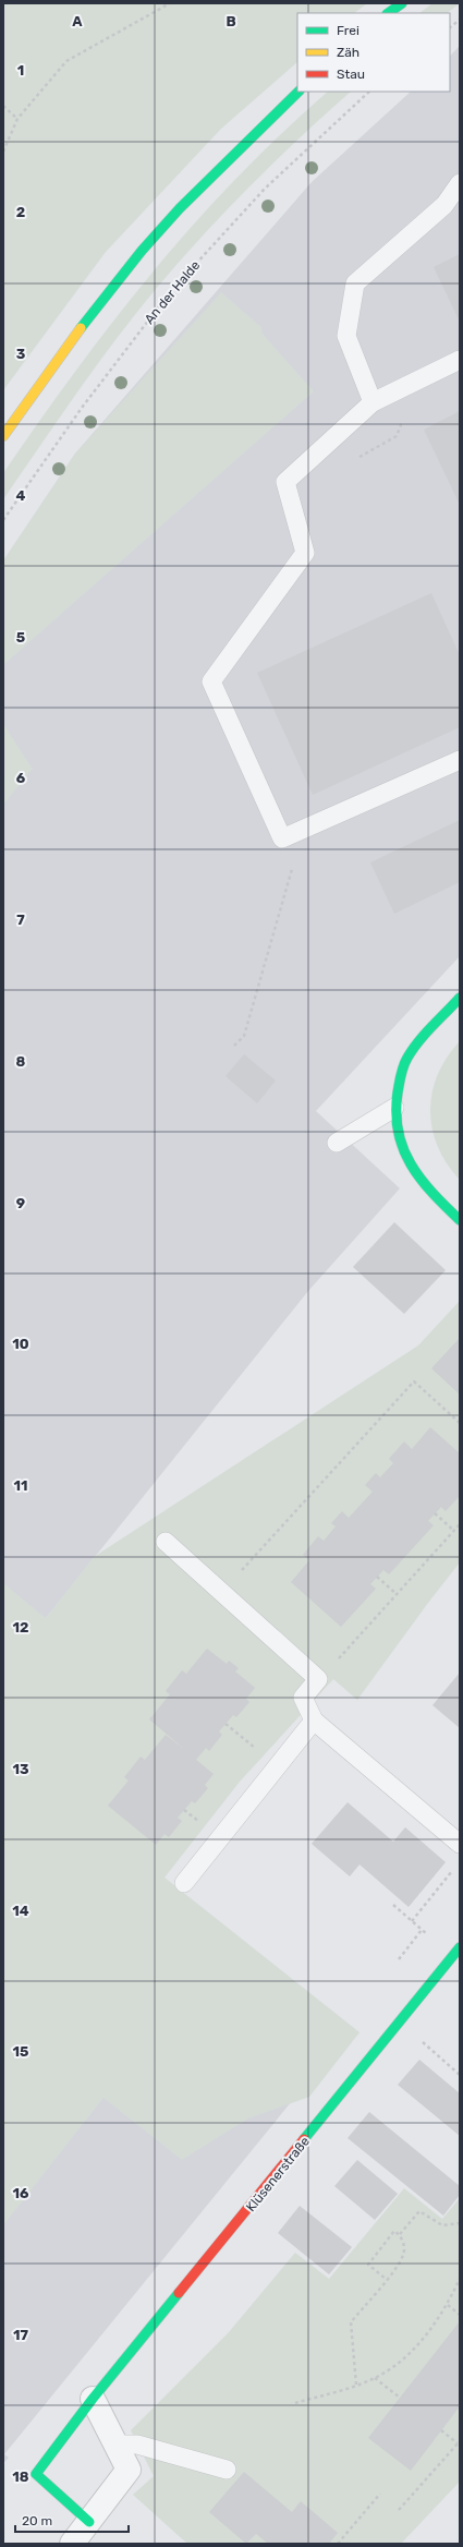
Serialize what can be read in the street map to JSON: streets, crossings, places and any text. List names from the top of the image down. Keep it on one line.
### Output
{"streets":{"street":["Klüsenerstraße"],"path":["An der Halde"]},"legend":["Frei","Zäh","Stau"],"scale_bar":"20 m","grid":{"columns":["A","B"],"rows":["1","2","3","4","5","6","7","8","9","10","11","12","13","14","15","16","17","18"]}}
